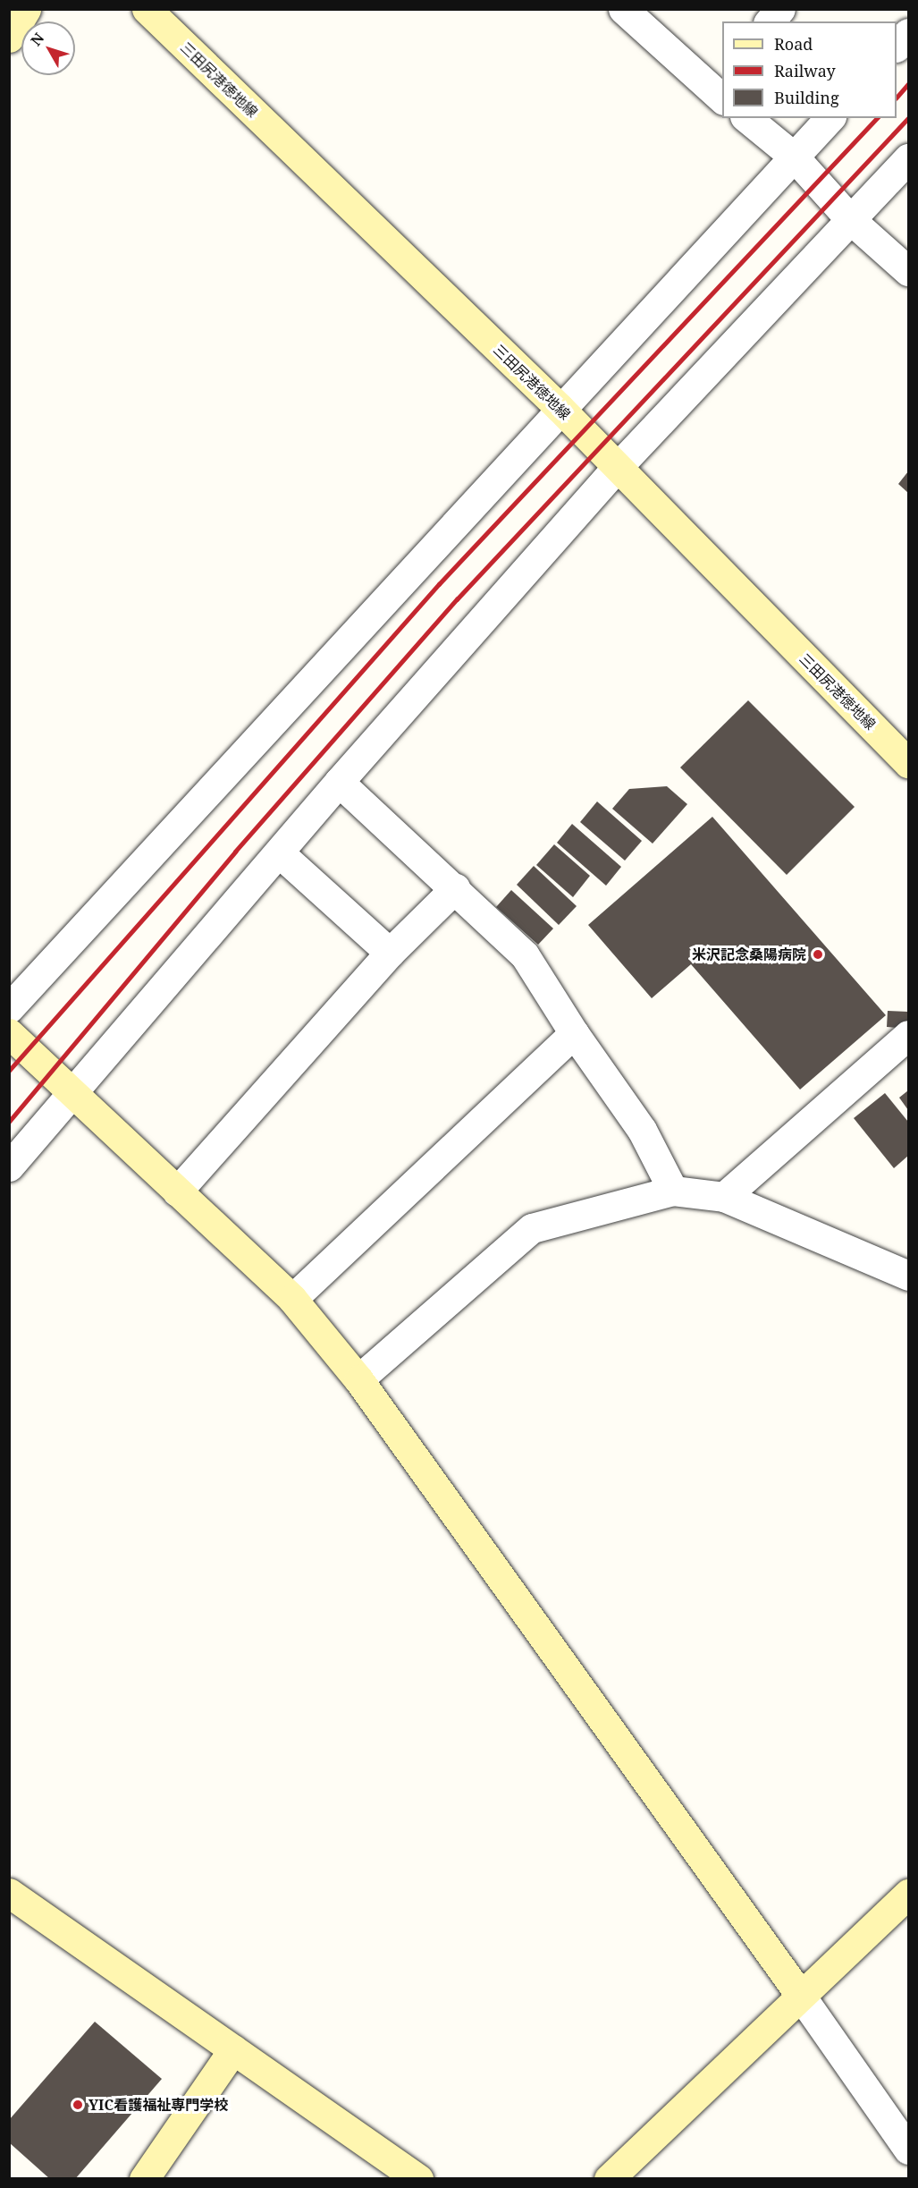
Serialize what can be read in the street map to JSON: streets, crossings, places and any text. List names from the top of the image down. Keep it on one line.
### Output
{"streets":{"street":["三田尻港徳地線"]},"places":["米沢記念桑陽病院","YIC看護福祉専門学校"],"legend":["Road","Railway","Building"],"north":"top left"}
